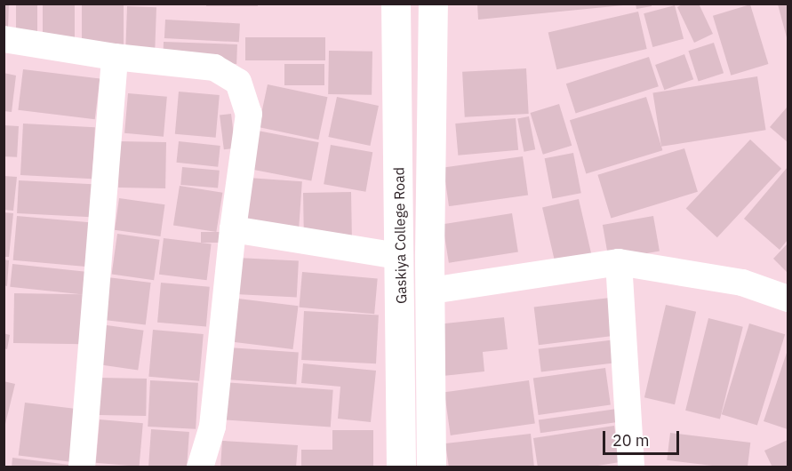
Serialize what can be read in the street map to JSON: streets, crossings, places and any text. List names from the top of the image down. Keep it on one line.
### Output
{"streets":{"main road":["Gaskiya College Road"]},"scale_bar":"20 m"}
